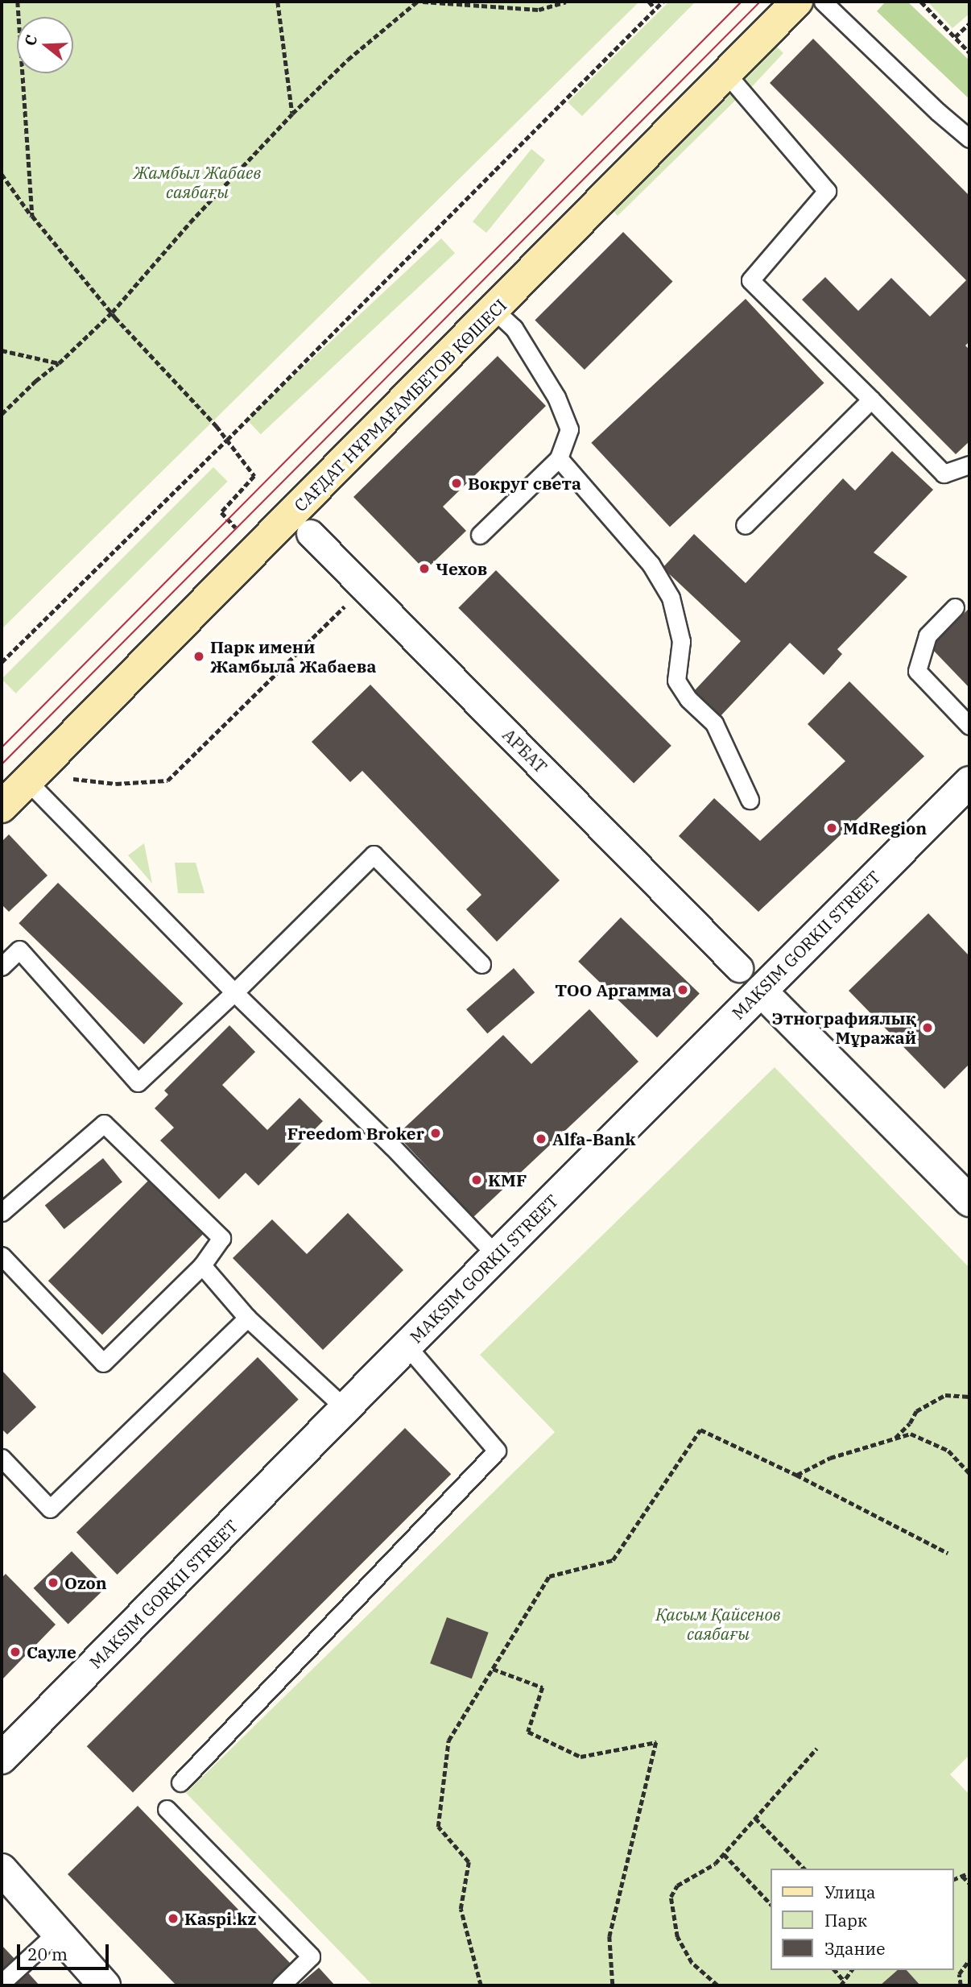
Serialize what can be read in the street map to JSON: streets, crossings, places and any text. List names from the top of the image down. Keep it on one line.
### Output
{"streets":{"main road":["САҒДАТ НҰРМАҒАМБЕТОВ КӨШЕСІ"],"street":["АРБАТ","MAKSIM GORKII STREET"]},"parks":["Жамбыл Жабаев саябағы","Қасым Қайсенов саябағы"],"places":["Вокруг света","Чехов","Парк имени Жамбыла Жабаева","MdRegion","ТОО Аргамма","Этнографиялық Мұражай","Freedom Broker","Alfa-Bank","KMF","Ozon","Сауле","Kaspi.kz"],"legend":["Улица","Парк","Здание"],"scale_bar":"20 m","north":"left"}
